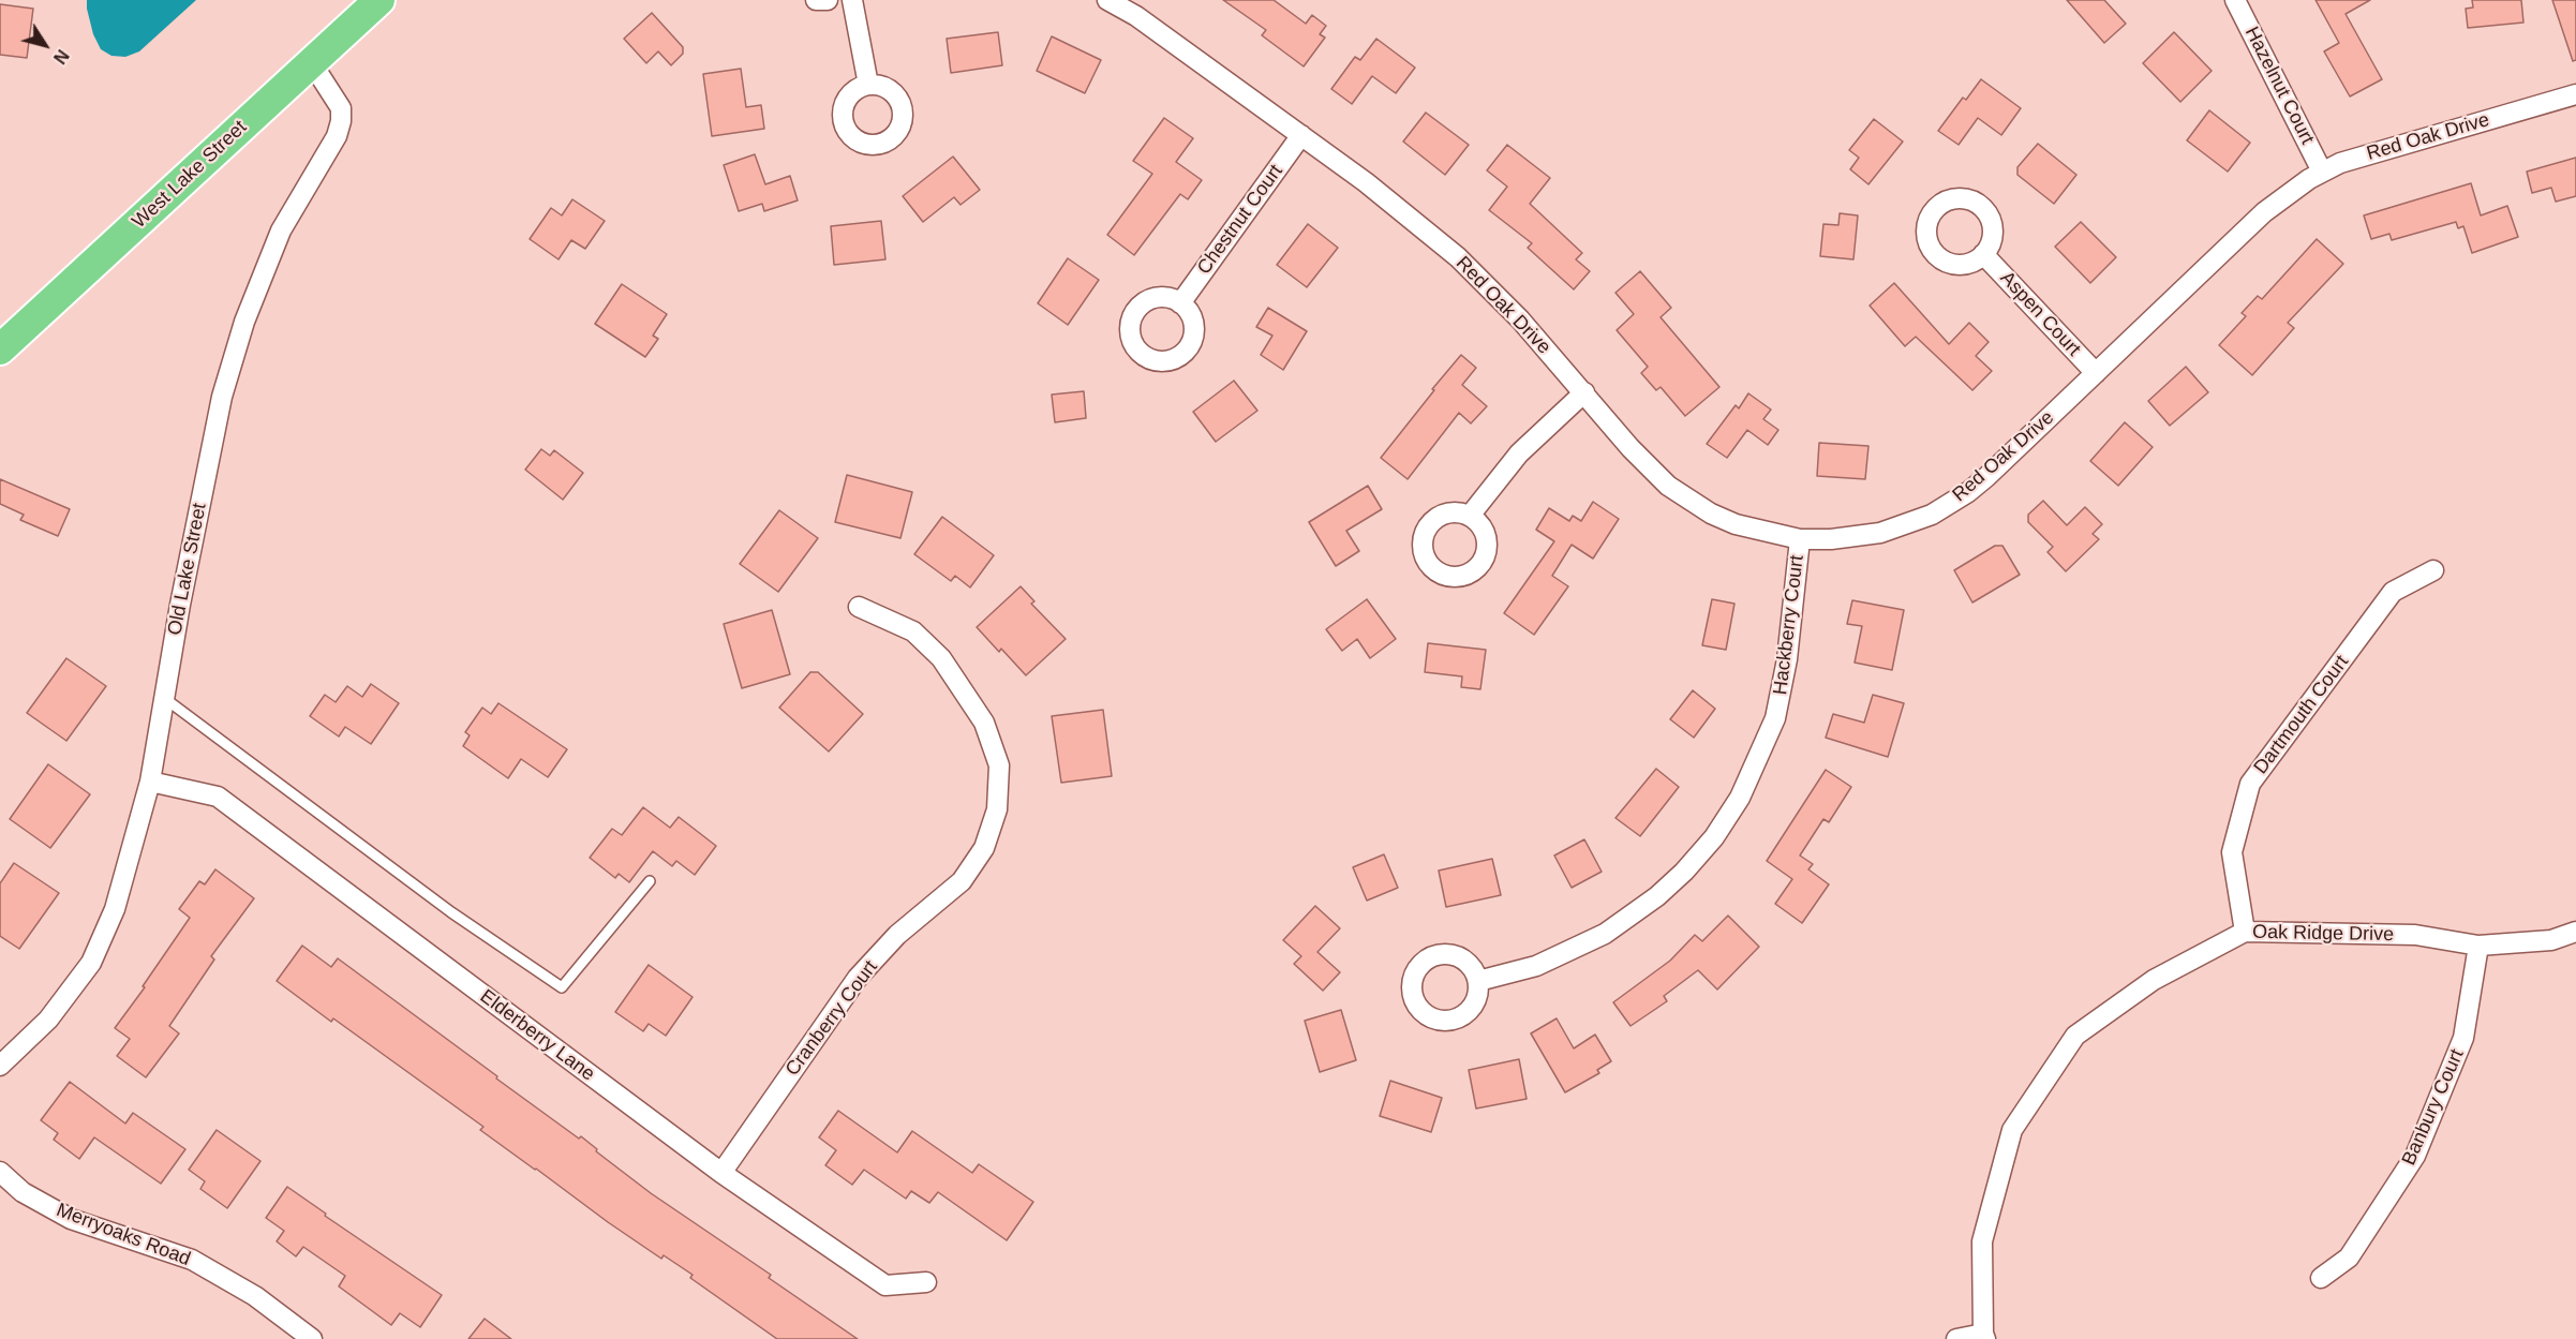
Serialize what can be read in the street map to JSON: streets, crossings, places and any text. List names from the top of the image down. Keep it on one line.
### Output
{"streets":{"highway":["West Lake Street"],"street":["Hazelnut Court","Red Oak Drive","Chestnut Court","Aspen Court","Old Lake Street","Hackberry Court","Dartmouth Court","Oak Ridge Drive","Cranberry Court","Elderberry Lane","Banbury Court","Merryoaks Road"]},"crossings":[["Hazelnut Court","Red Oak Drive"],["Red Oak Drive","Chestnut Court"],["Red Oak Drive","Aspen Court"],["Red Oak Drive","Hackberry Court"],["West Lake Street","Old Lake Street"],["Old Lake Street","Elderberry Lane"],["Dartmouth Court","Oak Ridge Drive"],["Oak Ridge Drive","Banbury Court"],["Cranberry Court","Elderberry Lane"]],"north":"bottom right"}
